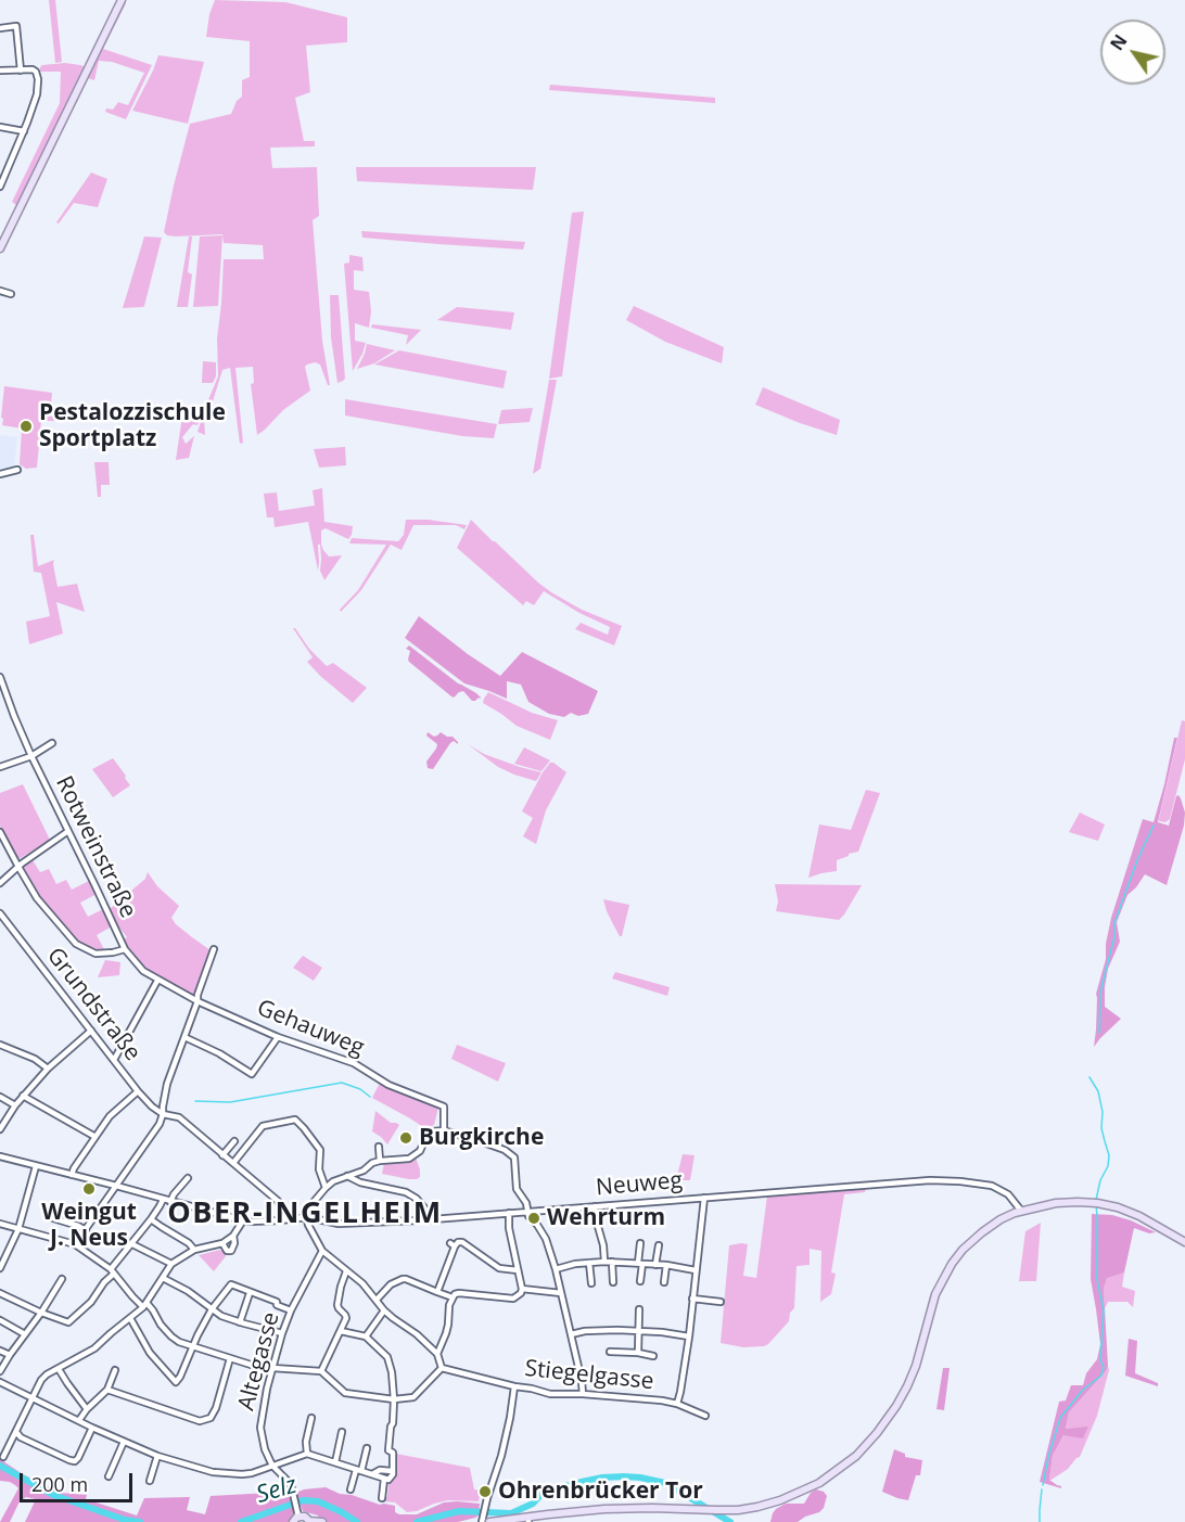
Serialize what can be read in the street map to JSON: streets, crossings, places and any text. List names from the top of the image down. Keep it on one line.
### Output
{"streets":{"street":["Rotweinstraße","Grundstraße","Gehauweg","Neuweg","Altegasse","Stiegelgasse"]},"crossings":[["Rotweinstraße","Gehauweg"],["Grundstraße","Neuweg"]],"districts":["OBER-INGELHEIM"],"water":["Selz"],"places":["Pestalozzischule Sportplatz","Burgkirche","Weingut J. Neus","Wehrturm","Ohrenbrücker Tor"],"scale_bar":"200 m","north":"top left"}
